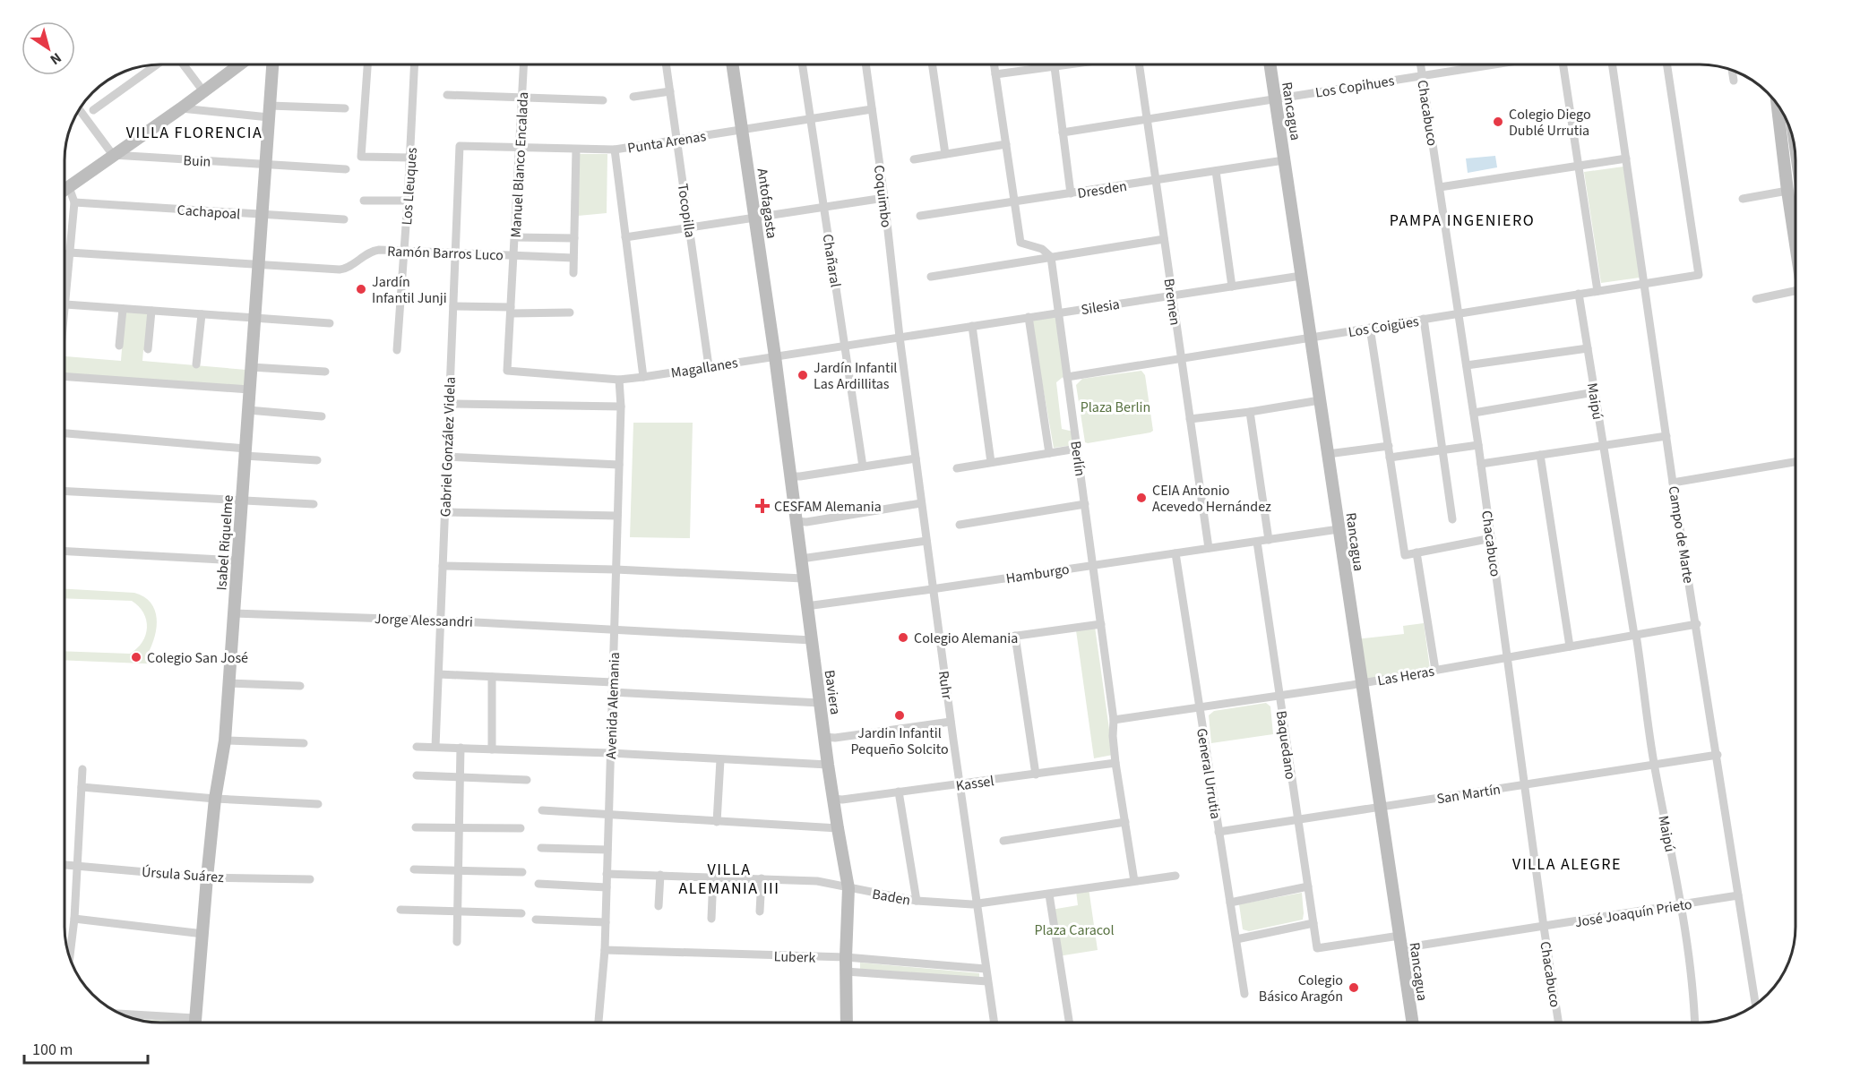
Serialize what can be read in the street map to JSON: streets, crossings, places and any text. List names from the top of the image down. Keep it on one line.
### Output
{"streets":{"street":["Los Copihues","Rancagua","Chacabuco","Punta Arenas","Buin","Manuel Blanco Encalada","Los Lleuques","Dresden","Coquimbo","Antofagasta","Tocopilla","Cachapoal","Ramón Barros Luco","Chañaral","Bremen","Silesia","Los Coigües","Magallanes","Maipú","Gabriel González Videla","Berlín","Campo de Marte","Isabel Riquelme","Hamburgo","Jorge Alessandri","Las Heras","Ruhr","Baviera","Avenida Alemania","Baquedano","General Urrutia","Kassel","San Martín","Úrsula Suárez","Baden","José Joaquín Prieto","Luberk"]},"crossings":[["Los Copihues","Rancagua"],["Los Copihues","Chacabuco"],["Los Copihues","Bremen"],["Rancagua","Dresden"],["Rancagua","Silesia"],["Rancagua","Los Coigües"],["Rancagua","Hamburgo"],["Rancagua","Las Heras"],["Rancagua","San Martín"],["Rancagua","José Joaquín Prieto"],["Chacabuco","Los Coigües"],["Chacabuco","Las Heras"],["Chacabuco","San Martín"],["Chacabuco","José Joaquín Prieto"],["Punta Arenas","Manuel Blanco Encalada"],["Punta Arenas","Coquimbo"],["Punta Arenas","Antofagasta"],["Punta Arenas","Tocopilla"],["Punta Arenas","Chañaral"],["Punta Arenas","Gabriel González Videla"],["Buin","Isabel Riquelme"],["Manuel Blanco Encalada","Ramón Barros Luco"],["Manuel Blanco Encalada","Magallanes"],["Los Lleuques","Ramón Barros Luco"],["Dresden","Bremen"],["Coquimbo","Silesia"],["Coquimbo","Magallanes"],["Coquimbo","Ruhr"],["Antofagasta","Magallanes"],["Antofagasta","Baviera"],["Tocopilla","Magallanes"],["Cachapoal","Isabel Riquelme"],["Ramón Barros Luco","Gabriel González Videla"],["Ramón Barros Luco","Isabel Riquelme"],["Chañaral","Magallanes"],["Bremen","Silesia"],["Bremen","Los Coigües"],["Bremen","Hamburgo"],["Silesia","Magallanes"],["Silesia","Berlín"],["Silesia","Ruhr"],["Los Coigües","Maipú"],["Los Coigües","Berlín"],["Los Coigües","Campo de Marte"],["Magallanes","Ruhr"],["Magallanes","Baviera"],["Magallanes","Avenida Alemania"],["Maipú","Las Heras"],["Maipú","San Martín"],["Maipú","José Joaquín Prieto"],["Gabriel González Videla","Jorge Alessandri"],["Berlín","Hamburgo"],["Berlín","Las Heras"],["Berlín","Kassel"],["Berlín","Baden"],["Campo de Marte","Las Heras"],["Campo de Marte","San Martín"],["Campo de Marte","José Joaquín Prieto"],["Isabel Riquelme","Jorge Alessandri"],["Isabel Riquelme","Úrsula Suárez"],["Hamburgo","Ruhr"],["Hamburgo","Baviera"],["Hamburgo","Baquedano"],["Hamburgo","General Urrutia"],["Jorge Alessandri","Baviera"],["Jorge Alessandri","Avenida Alemania"],["Las Heras","Baquedano"],["Las Heras","General Urrutia"],["Ruhr","Kassel"],["Ruhr","Baden"],["Ruhr","Luberk"],["Baviera","Kassel"],["Baviera","Baden"],["Baviera","Luberk"],["Avenida Alemania","Baden"],["Avenida Alemania","Luberk"],["Baquedano","San Martín"],["Baquedano","José Joaquín Prieto"],["General Urrutia","San Martín"]],"districts":["VILLA FLORENCIA","PAMPA INGENIERO","VILLA ALEGRE","VILLA ALEMANIA III"],"parks":["Plaza Berlin","Plaza Caracol"],"places":{"other":["Colegio Diego Dublé Urrutia","Jardín Infantil Junji","Jardín Infantil Las Ardillitas","CEIA Antonio Acevedo Hernández","Colegio Alemania","Colegio San José","Jardin Infantil Pequeño Solcito","Colegio Básico Aragón"],"health":["CESFAM Alemania"]},"scale_bar":"100 m","north":"bottom right"}
